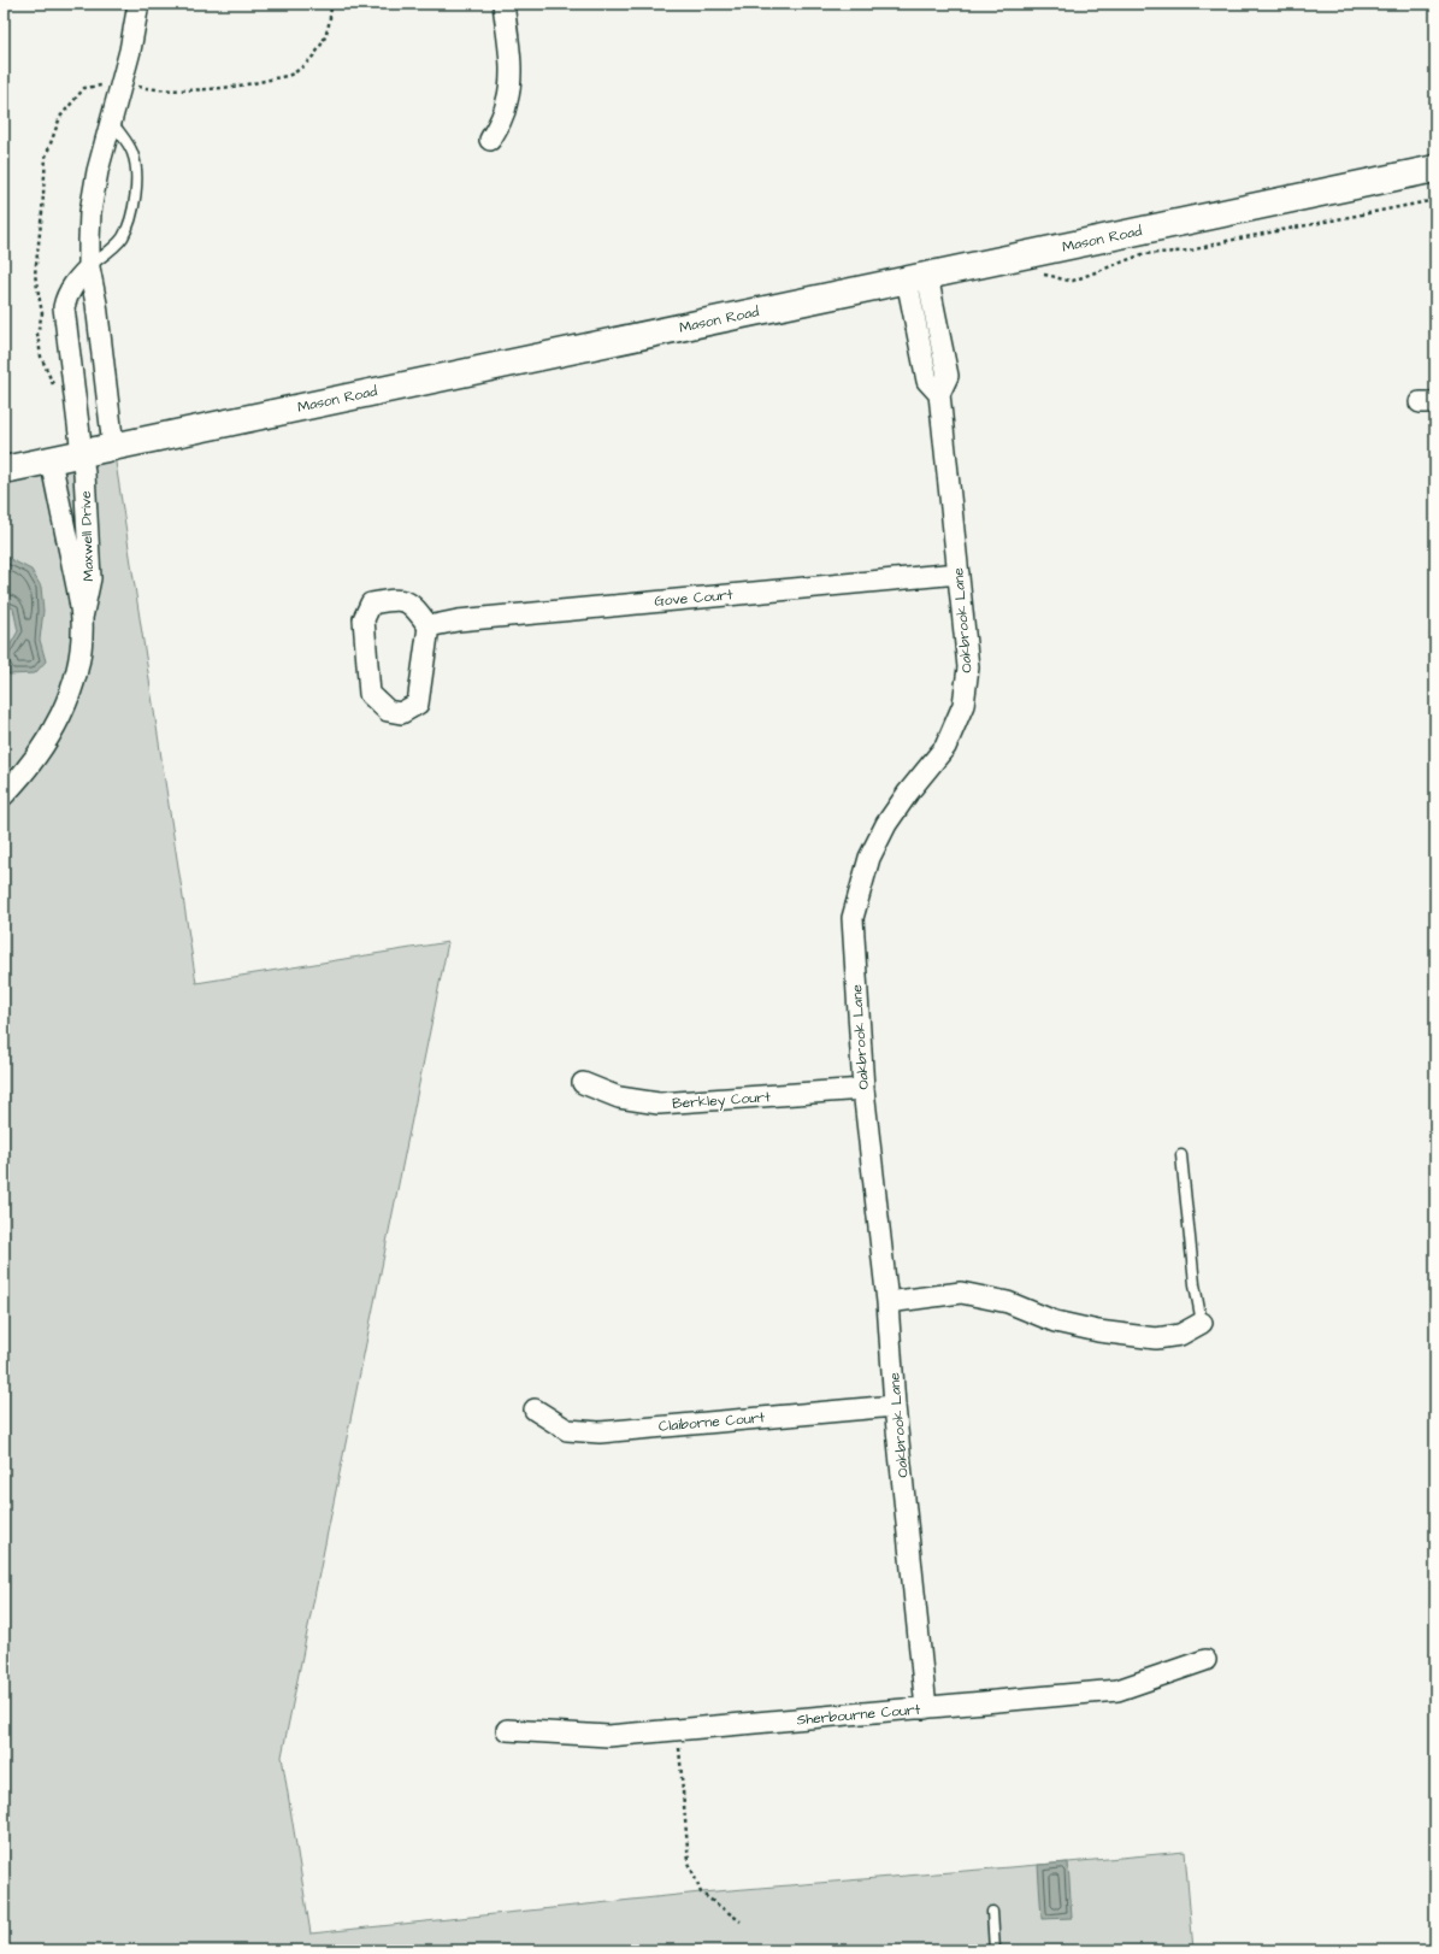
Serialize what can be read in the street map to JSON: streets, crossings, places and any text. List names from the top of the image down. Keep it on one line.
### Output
{"streets":{"main road":["Mason Road"],"street":["Maxwell Drive","Gove Court","Oakbrook Lane","Berkley Court","Claiborne Court","Sherbourne Court"]},"crossings":[["Mason Road","Maxwell Drive"],["Mason Road","Oakbrook Lane"],["Gove Court","Oakbrook Lane"],["Oakbrook Lane","Berkley Court"],["Oakbrook Lane","Claiborne Court"],["Oakbrook Lane","Sherbourne Court"]]}
